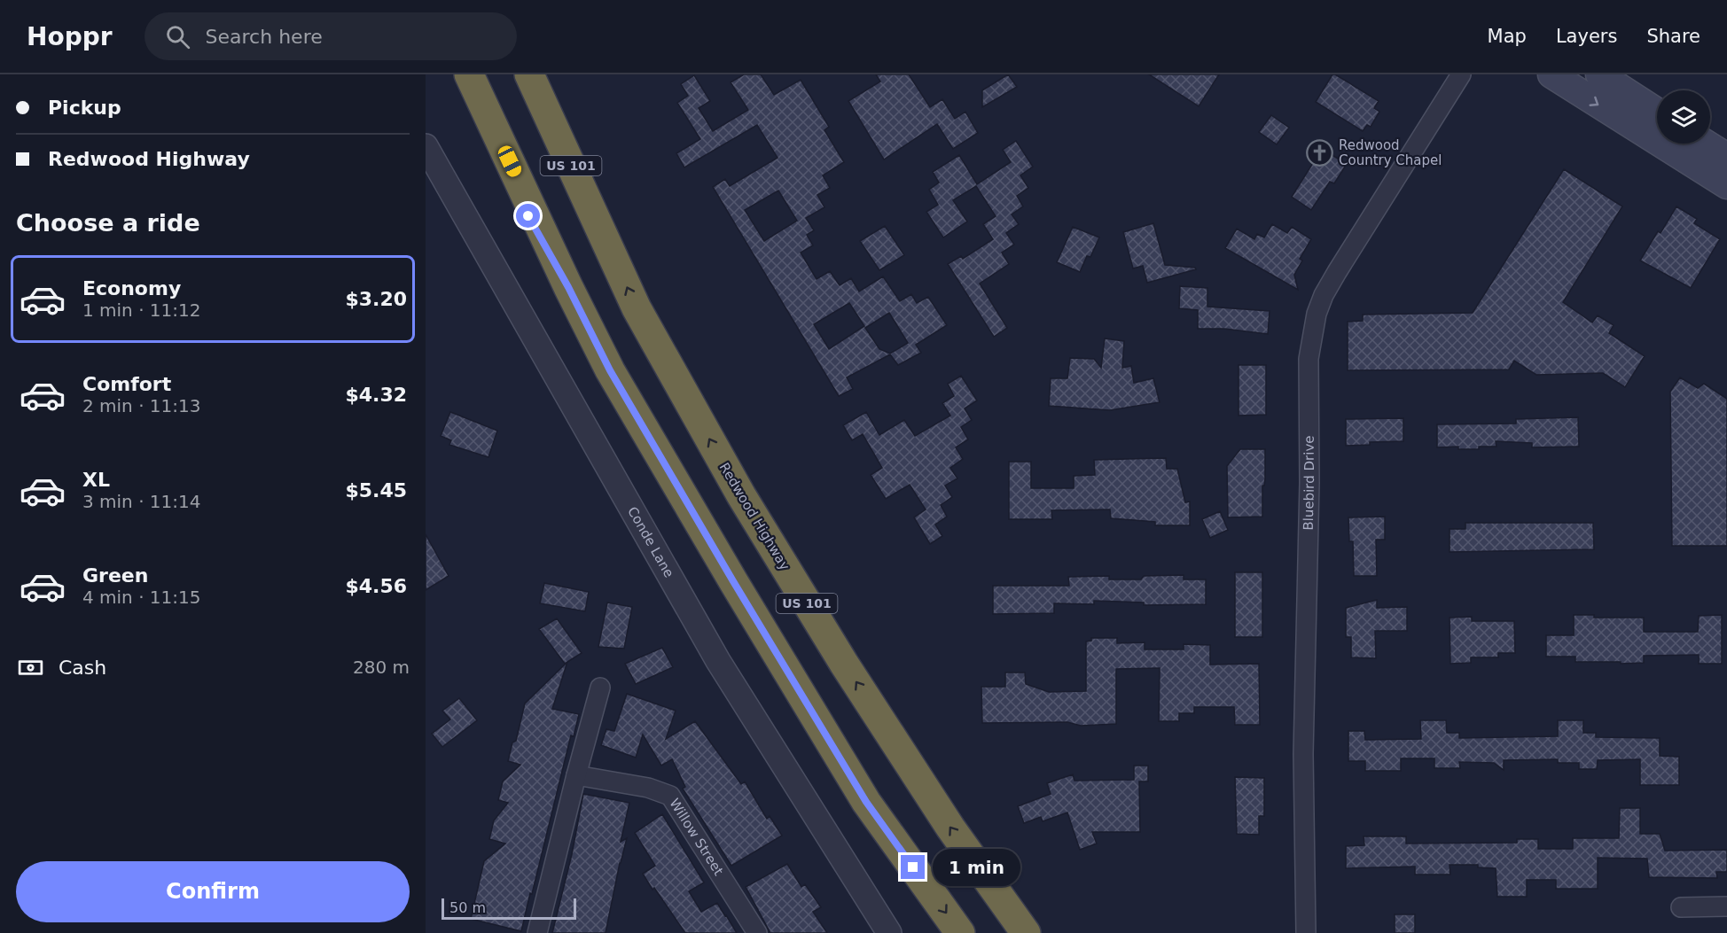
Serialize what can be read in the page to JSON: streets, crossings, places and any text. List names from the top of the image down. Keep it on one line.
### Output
{"streets":{"highway":["US 101","Redwood Highway"],"street":["Bluebird Drive","Conde Lane","Willow Street"]},"places":{"church":["Redwood Country Chapel"]},"scale_bar":"50 m","page":{"header":"Hoppr","search":"Search here","nav":["Map","Layers","Share"],"banner":["Pickup","Redwood Highway"],"heading":"Choose a ride","list":[{"name":"Economy","note":"1 min · 11:12","value":"$3.20"},{"name":"Comfort","note":"2 min · 11:13","value":"$4.32"},{"name":"XL","note":"3 min · 11:14","value":"$5.45"},{"name":"Green","note":"4 min · 11:15","value":"$4.56"}],"pay":["Cash","280 m"],"bubble":"1 min","buttons":"Confirm","scale":"50 m"}}
